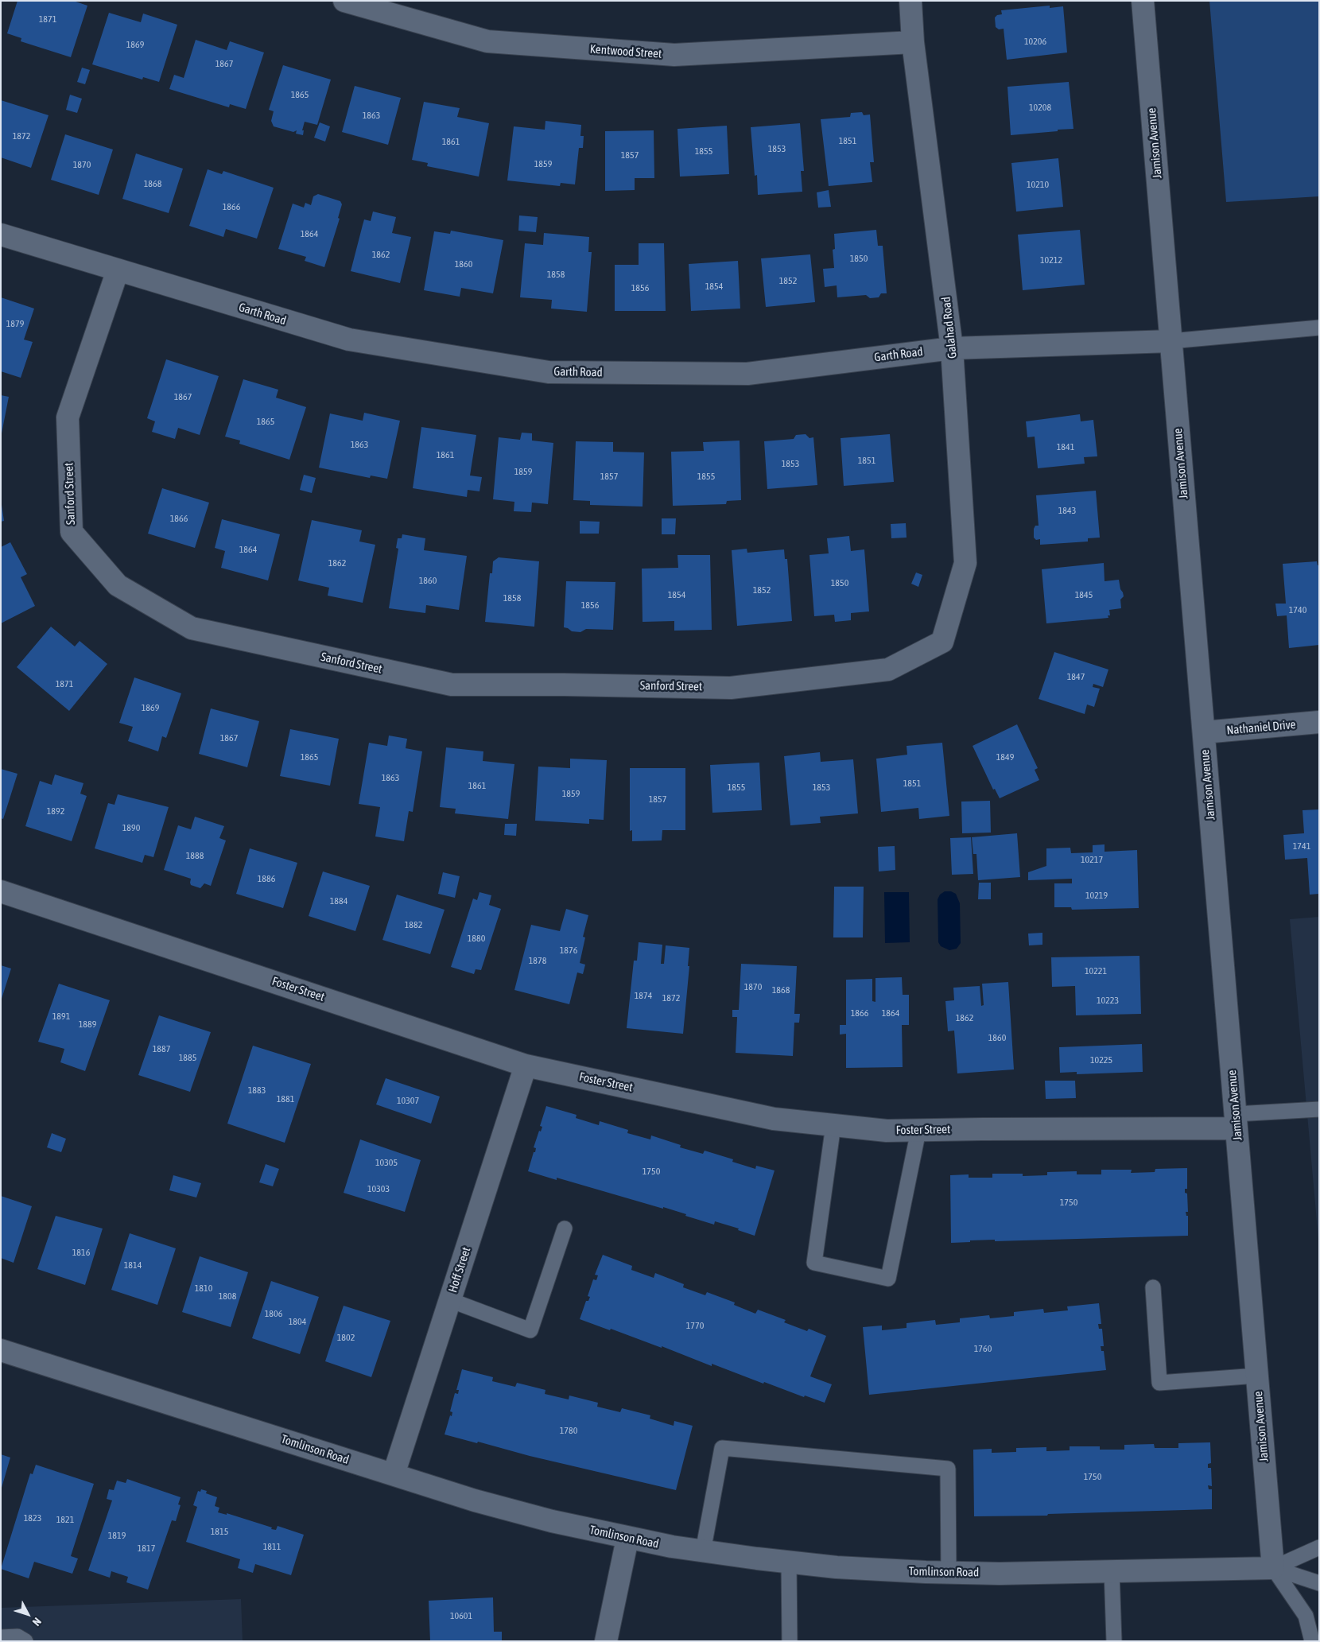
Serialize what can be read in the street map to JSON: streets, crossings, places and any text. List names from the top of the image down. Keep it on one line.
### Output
{"streets":{"street":["Kentwood Street","Jamison Avenue","Garth Road","Galahad Road","Sanford Street","Nathaniel Drive","Foster Street","Hoff Street","Tomlinson Road"]},"crossings":[["Kentwood Street","Galahad Road"],["Jamison Avenue","Garth Road"],["Jamison Avenue","Nathaniel Drive"],["Jamison Avenue","Foster Street"],["Jamison Avenue","Tomlinson Road"],["Garth Road","Galahad Road"],["Garth Road","Sanford Street"],["Galahad Road","Sanford Street"],["Foster Street","Hoff Street"],["Hoff Street","Tomlinson Road"]],"house_numbers":["1871","10206","1869","1867","1865","10208","1863","1872","1851","1861","1853","1855","1857","1859","1870","1868","10210","1866","1864","1862","1850","10212","1860","1858","1852","1854","1856","1879","1867","1865","1863","1841","1861","1851","1853","1859","1857","1855","1843","1866","1864","1862","1860","1850","1852","1854","1845","1858","1856","1740","1847","1871","1869","1867","1865","1849","1863","1851","1861","1855","1853","1859","1857","1892","1890","1741","1888","10217","1886","10219","1884","1882","1880","1876","1878","10221","1870","1868","1874","1872","10223","1866","1864","1891","1862","1889","1860","1887","1885","10225","1883","1881","10307","10305","1750","10303","1750","1816","1814","1810","1808","1806","1804","1770","1802","1760","1780","1750","1823","1821","1815","1819","1811","1817","10601"],"north":"bottom right"}
